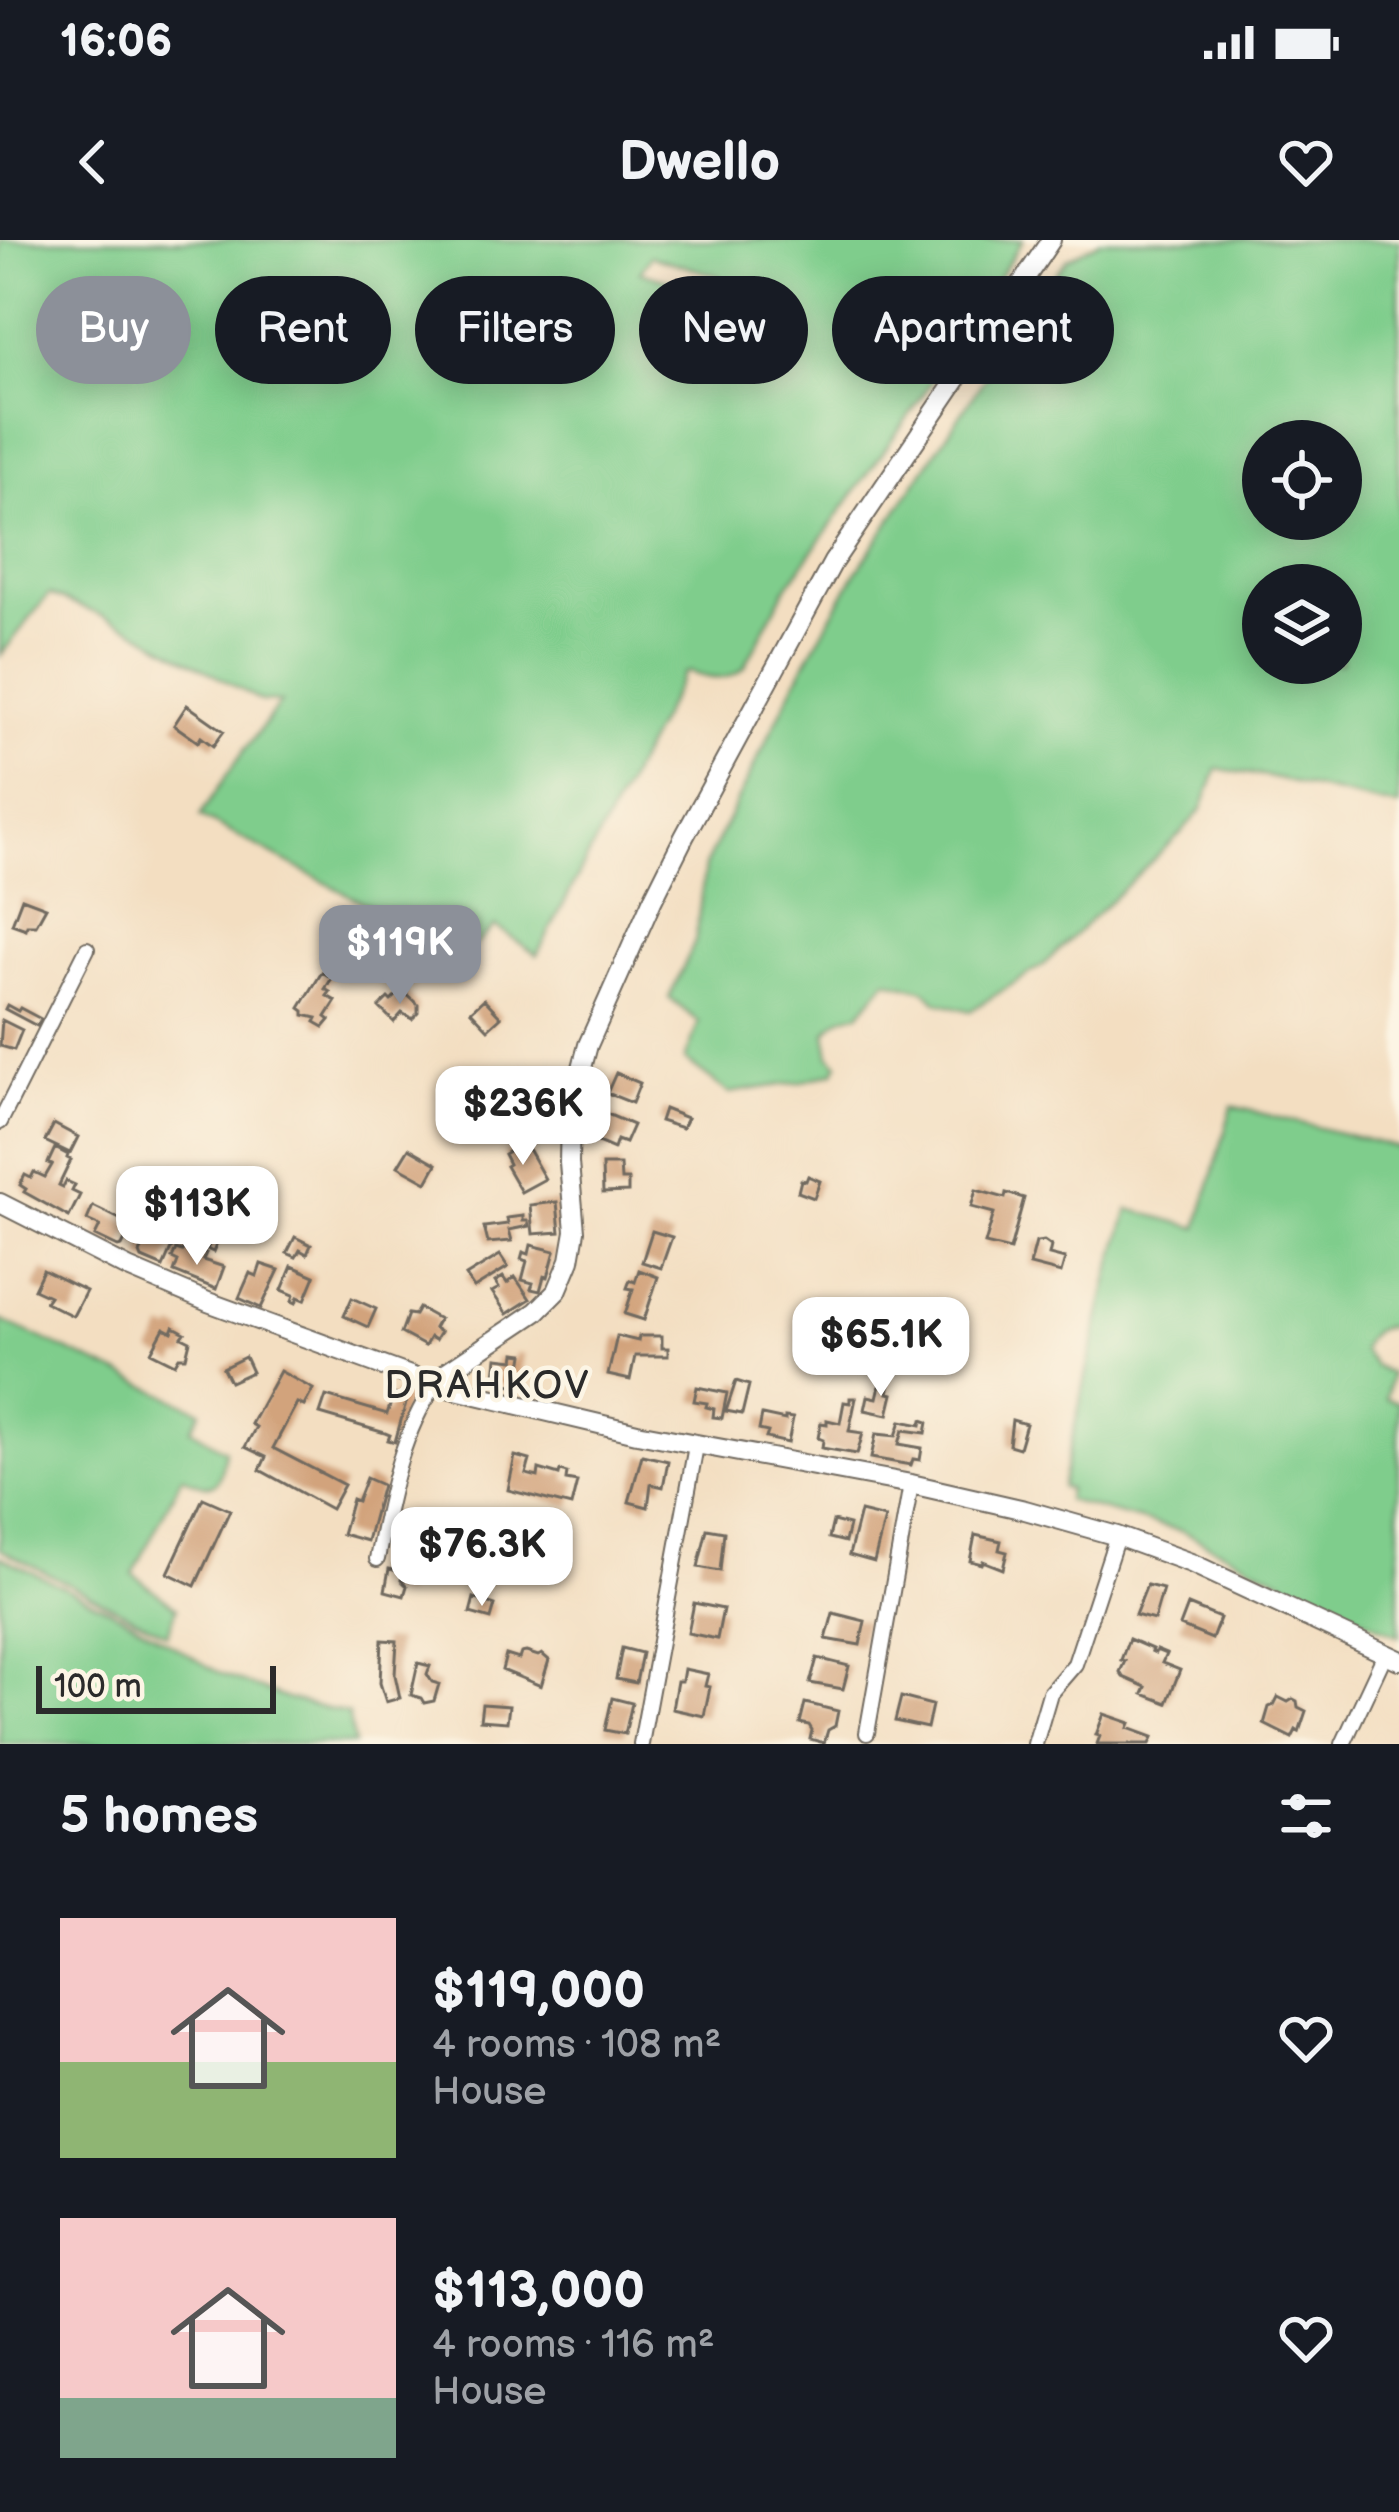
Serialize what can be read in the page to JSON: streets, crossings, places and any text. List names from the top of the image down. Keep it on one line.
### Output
{"districts":["DRAHKOV"],"scale_bar":"100 m","page":{"status":"16:06","header":"Dwello","chip":["Buy","Rent","Filters","New","Apartment"],"price":["$119K","$236K","$113K","$65.1K","$76.3K"],"scale":"100 m","heading":"5 homes","list":[{"name":"$119,000","note":"4 rooms · 108 m² · House"},{"name":"$113,000","note":"4 rooms · 116 m² · House"}]}}
